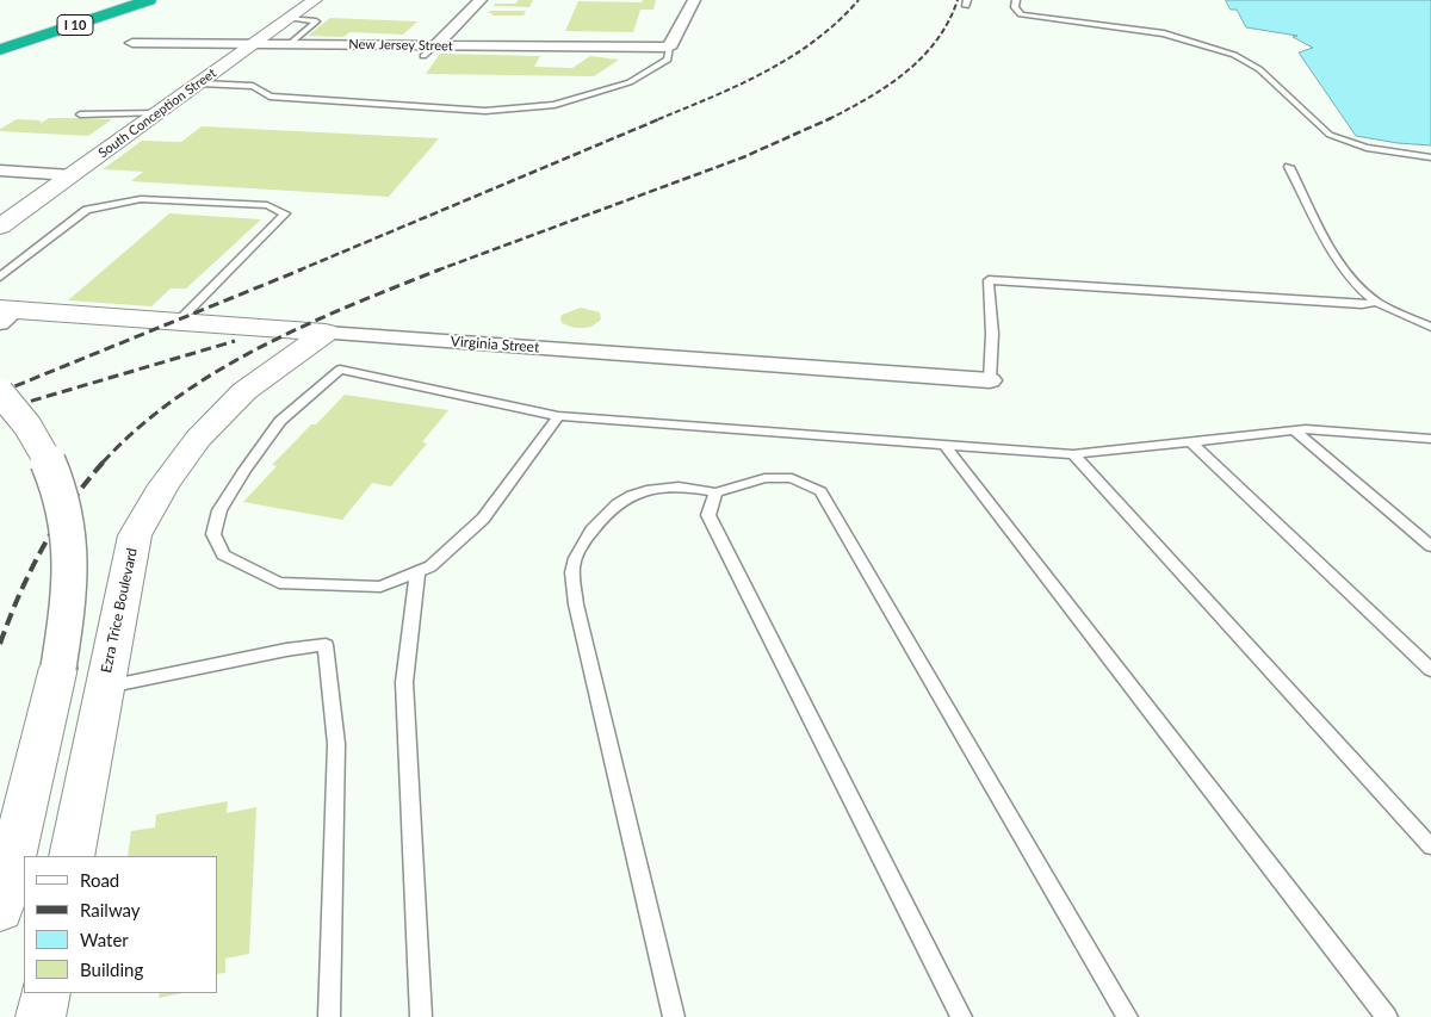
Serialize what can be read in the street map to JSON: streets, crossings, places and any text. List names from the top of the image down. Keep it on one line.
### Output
{"streets":{"highway":["I 10"],"street":["New Jersey Street","South Conception Street","Virginia Street","Ezra Trice Boulevard"]},"crossings":[["New Jersey Street","South Conception Street"],["Virginia Street","Ezra Trice Boulevard"]],"legend":["Road","Railway","Water","Building"]}
